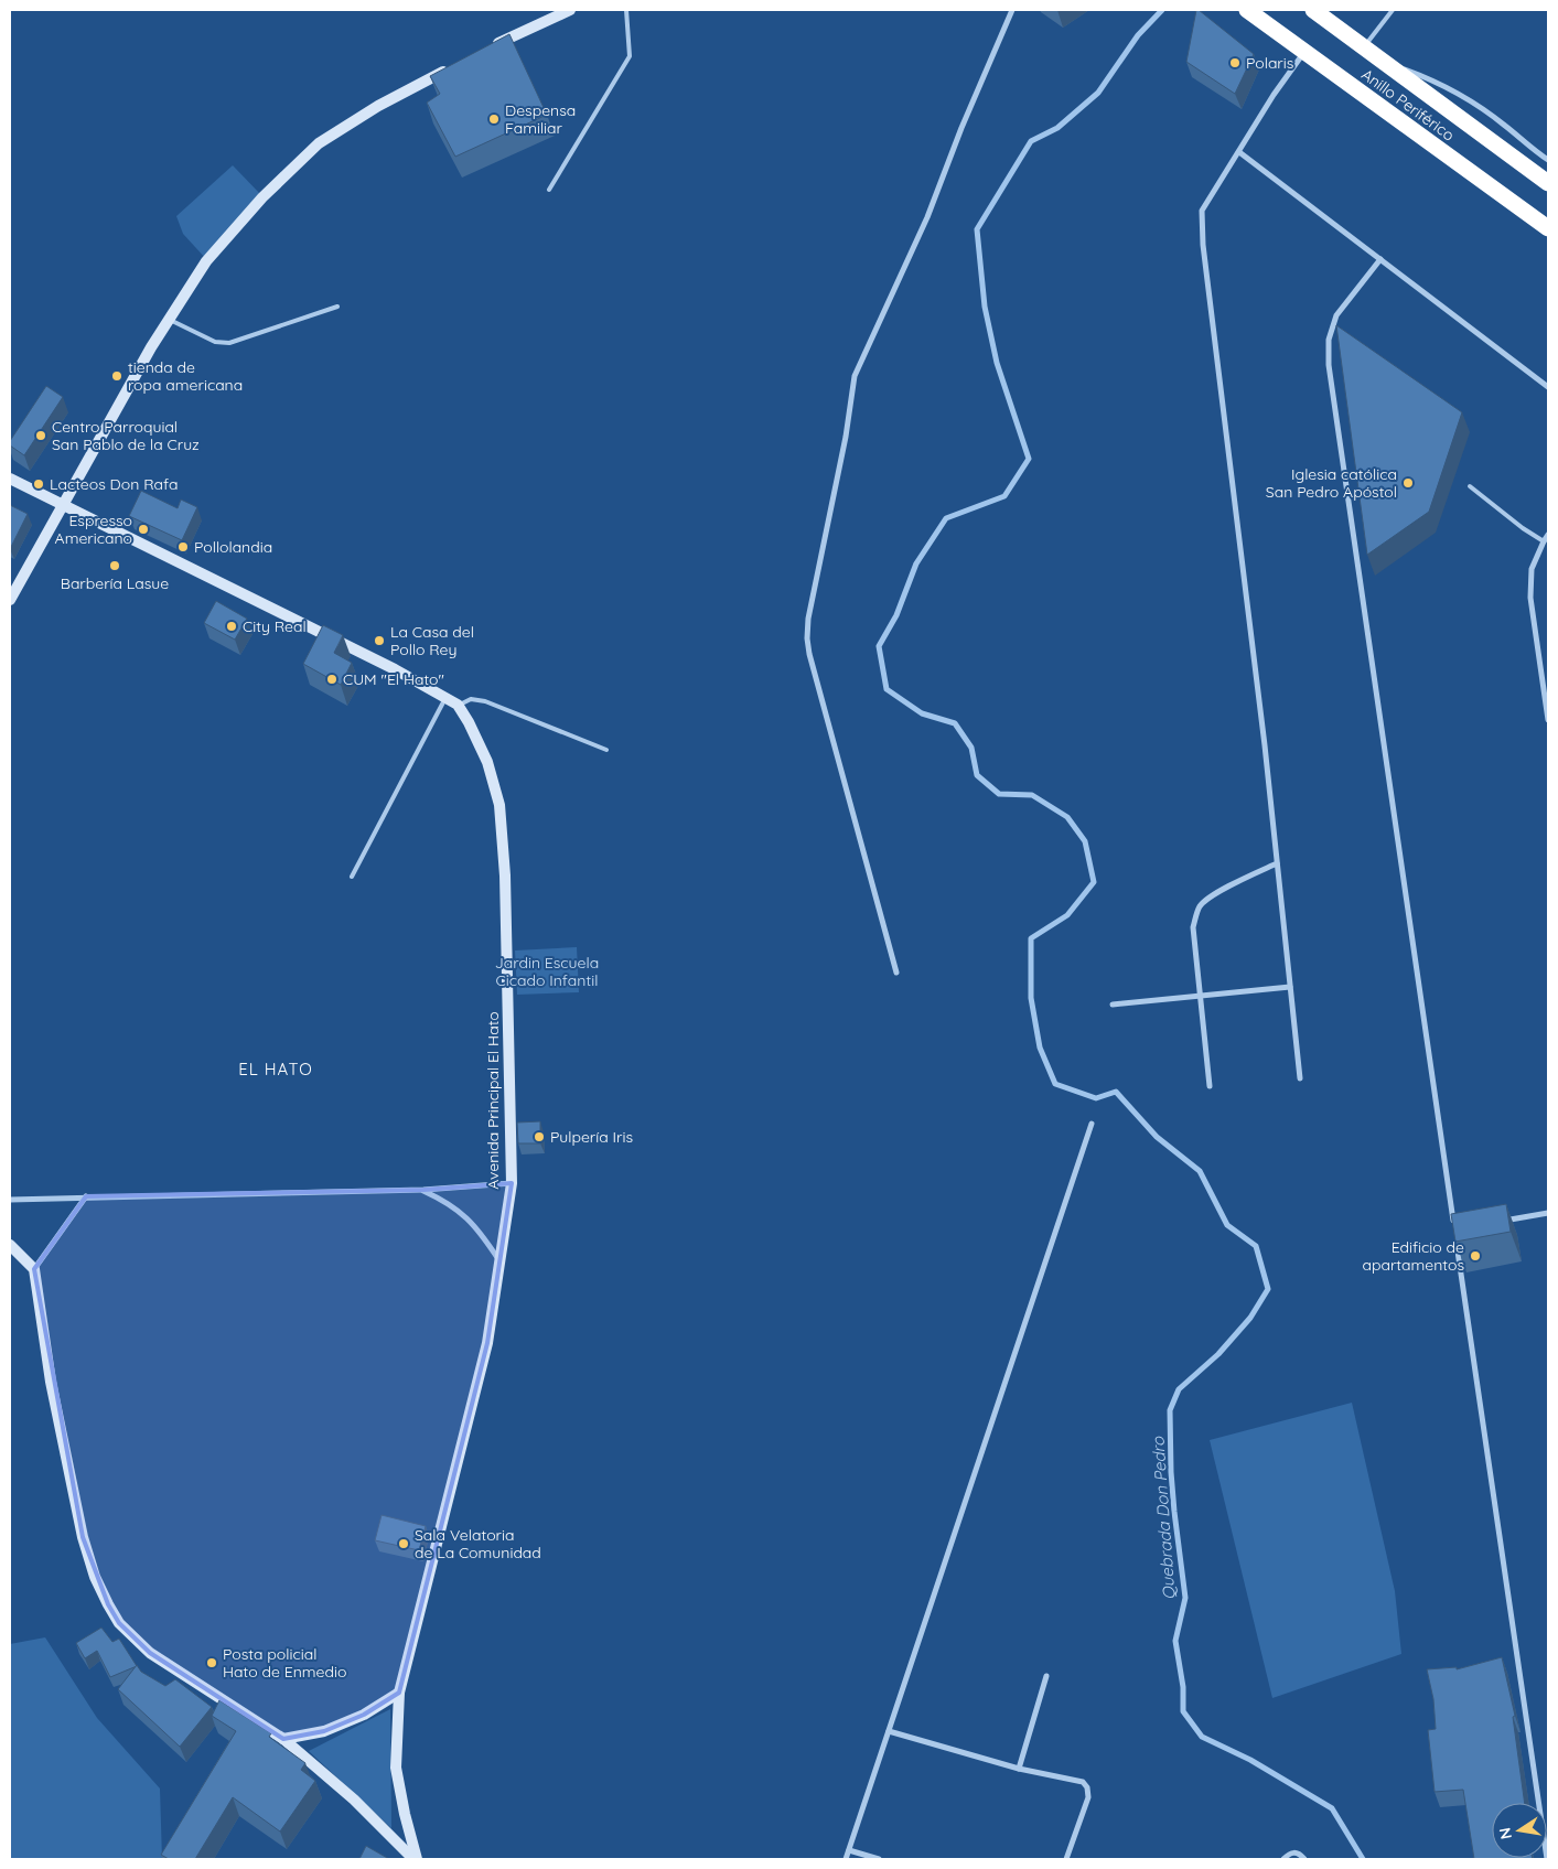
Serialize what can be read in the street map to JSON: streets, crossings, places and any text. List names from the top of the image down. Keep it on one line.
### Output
{"streets":{"highway":["Anillo Periférico"],"street":["Avenida Principal El Hato"]},"districts":["EL HATO"],"water":["Quebrada Don Pedro"],"parks":["Jardin Escuela Cicado Infantil"],"places":["Polaris","Despensa Familiar","tienda de ropa americana","Centro Parroquial San Pablo de la Cruz","Iglesia católica San Pedro Apóstol","Lacteos Don Rafa","Espresso Americano","Pollolandia","Barbería Lasue","City Real","La Casa del Pollo Rey","CUM \"El Hato\"","Pulpería Iris","Edificio de apartamentos","Sala Velatoria de La Comunidad","Posta policial Hato de Enmedio"],"north":"left"}
